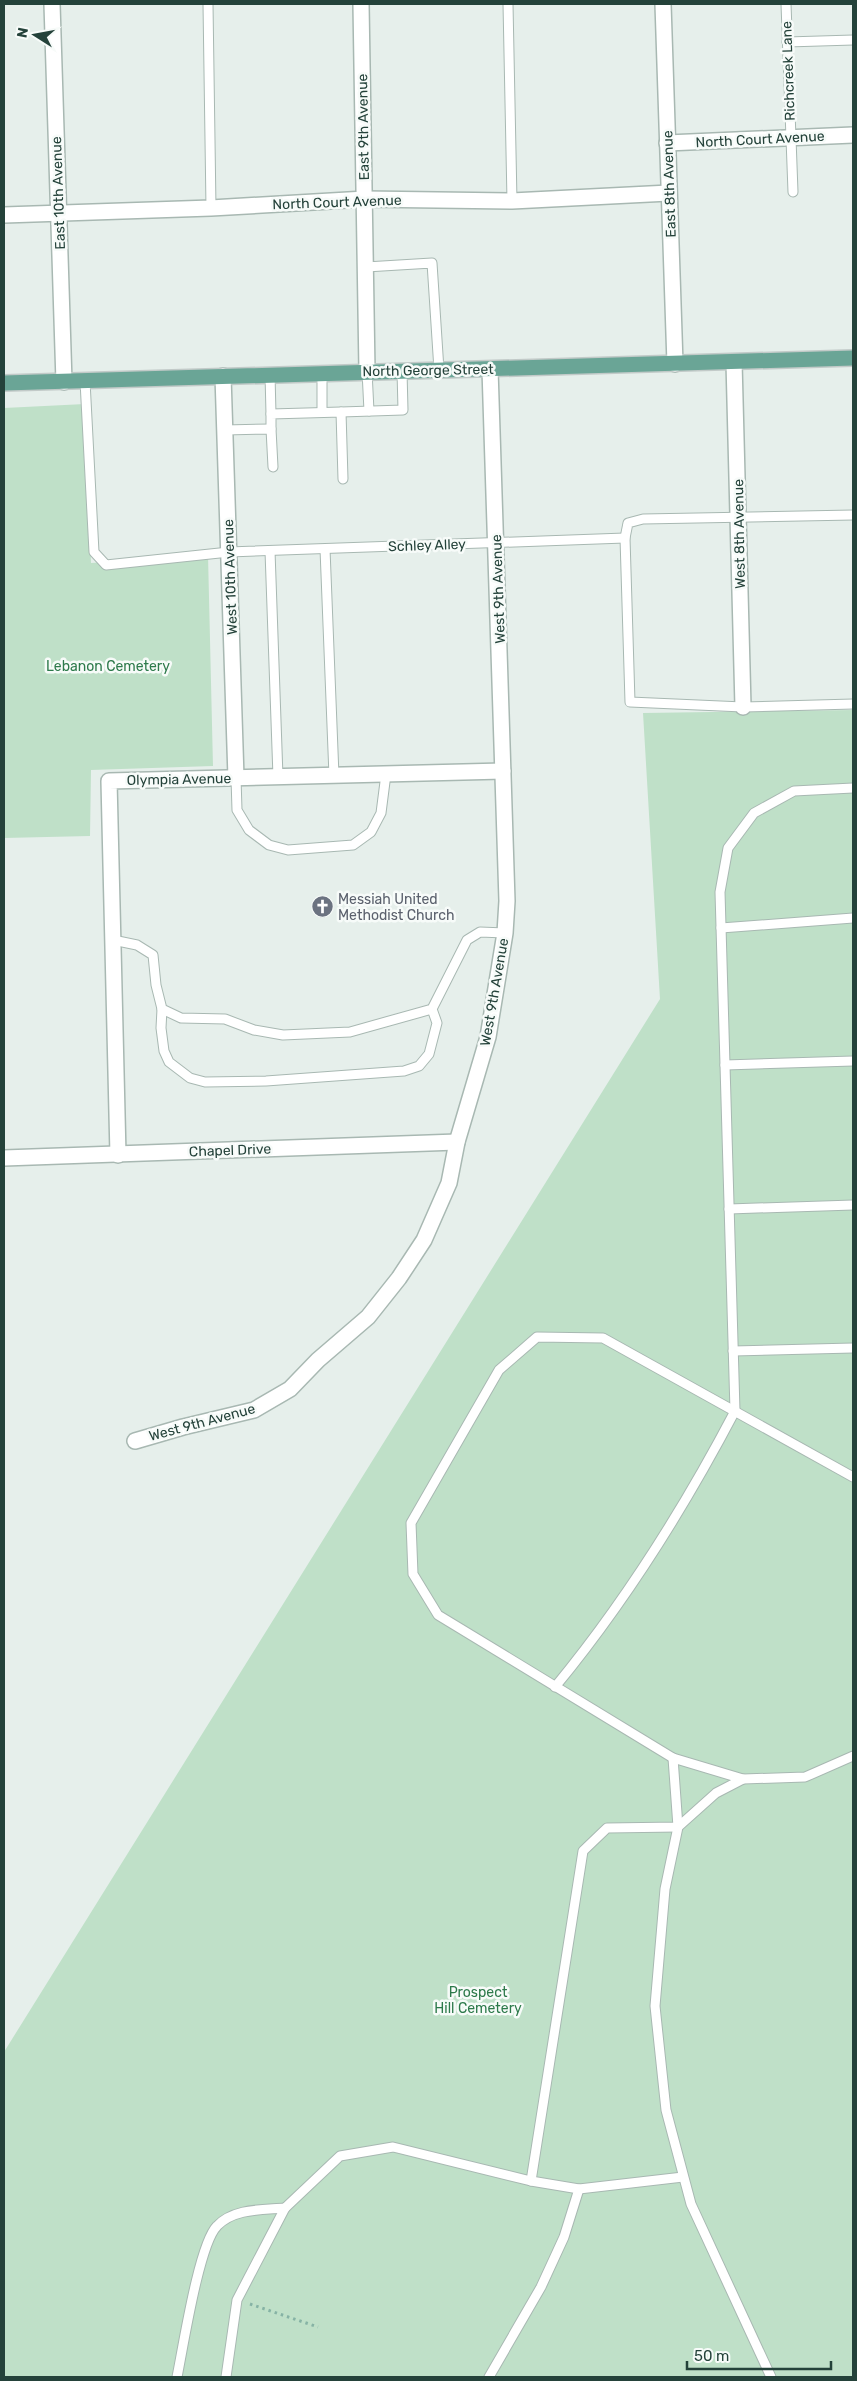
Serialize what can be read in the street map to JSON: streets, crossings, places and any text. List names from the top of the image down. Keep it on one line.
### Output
{"streets":{"main road":["North George Street"],"street":["East 9th Avenue","North Court Avenue","East 8th Avenue","East 10th Avenue","West 8th Avenue","West 10th Avenue","West 9th Avenue","Olympia Avenue","Chapel Drive"],"lane":["Richcreek Lane","Schley Alley"]},"crossings":[["Richcreek Lane","North Court Avenue"],["East 9th Avenue","North Court Avenue"],["East 9th Avenue","North George Street"],["North Court Avenue","East 8th Avenue"],["North Court Avenue","East 10th Avenue"],["East 8th Avenue","North George Street"],["East 10th Avenue","North George Street"],["North George Street","West 8th Avenue"],["North George Street","Schley Alley"],["North George Street","West 10th Avenue"],["North George Street","West 9th Avenue"],["Schley Alley","West 10th Avenue"],["Schley Alley","West 9th Avenue"],["West 10th Avenue","Olympia Avenue"],["West 9th Avenue","Olympia Avenue"],["West 9th Avenue","Chapel Drive"],["Olympia Avenue","Chapel Drive"]],"parks":["Lebanon Cemetery","Prospect Hill Cemetery"],"places":{"church":["Messiah United Methodist Church"]},"scale_bar":"50 m","north":"left"}
